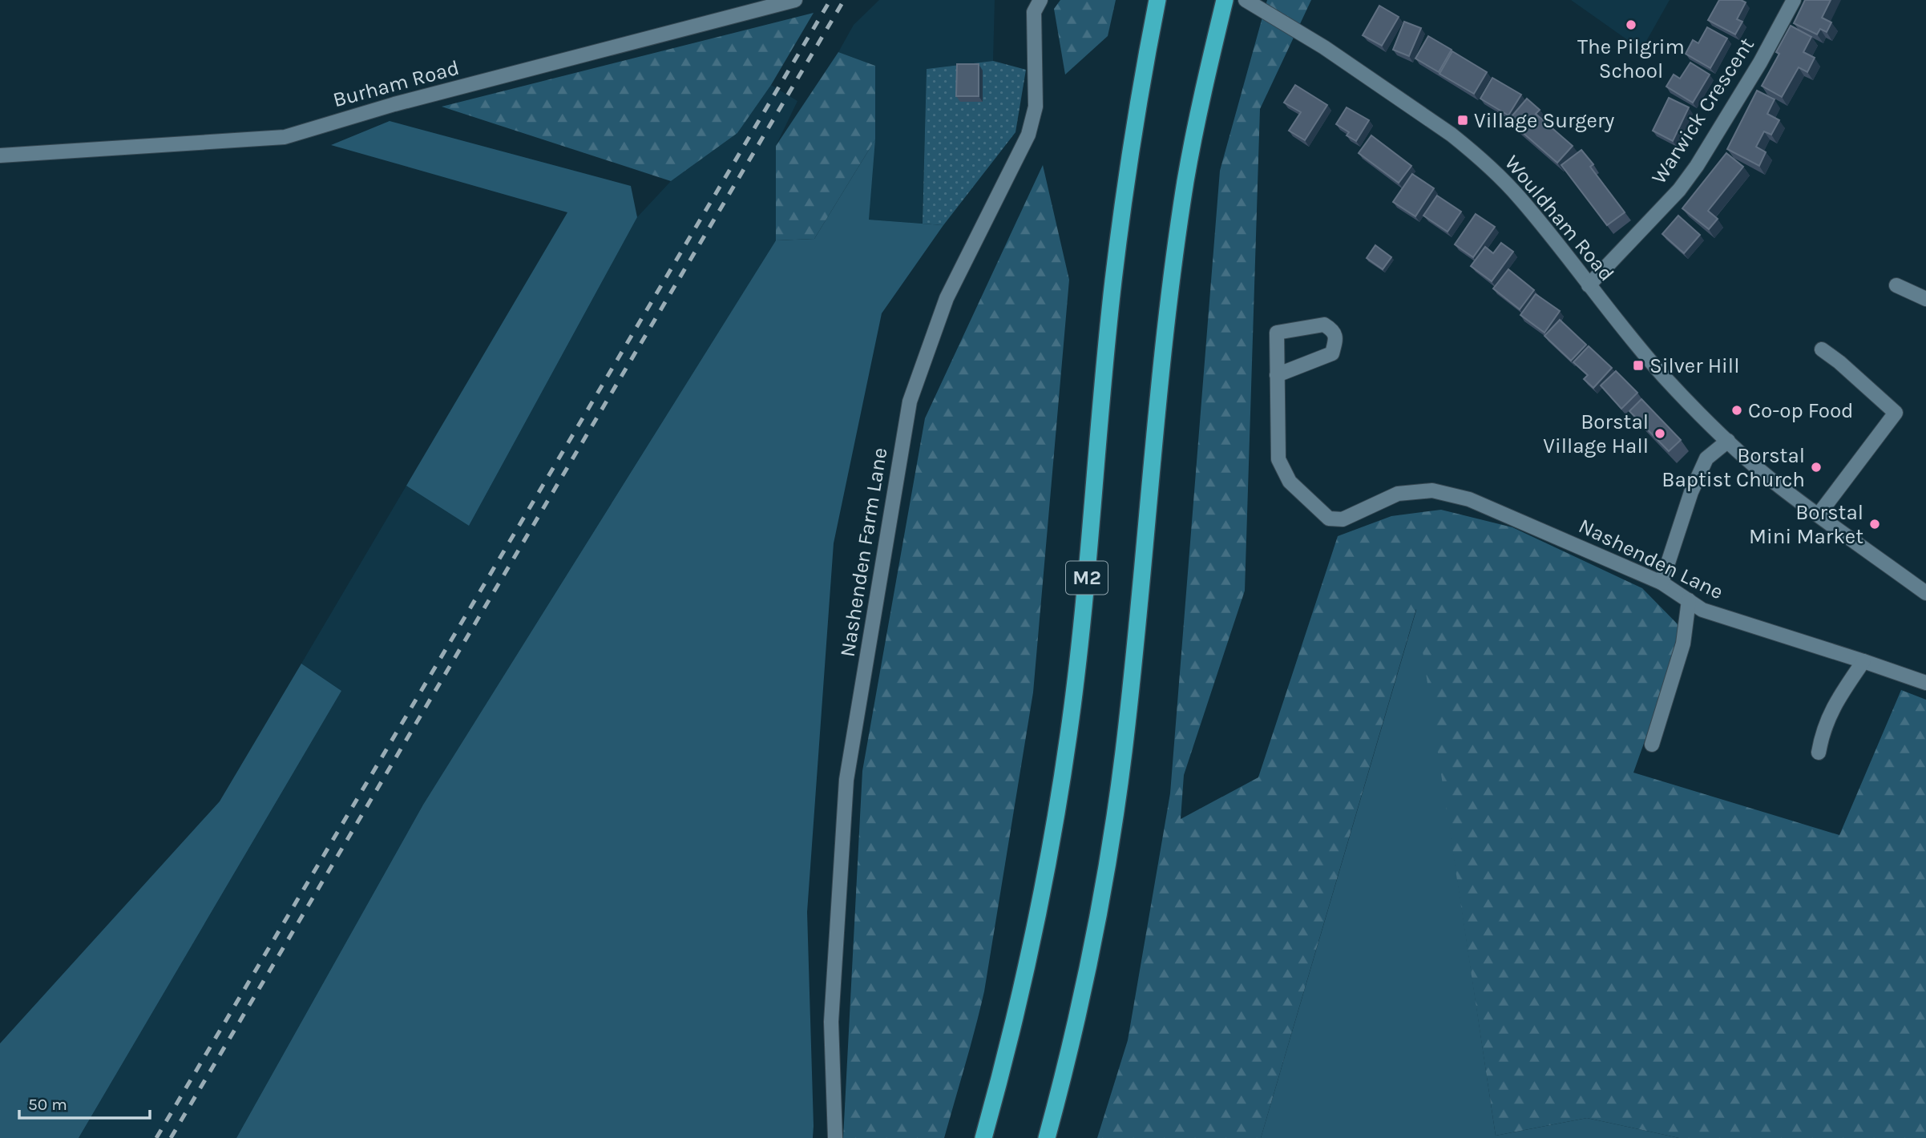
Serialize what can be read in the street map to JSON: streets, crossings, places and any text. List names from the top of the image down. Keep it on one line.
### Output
{"streets":{"highway":["M2"],"street":["Burham Road","Warwick Crescent","Wouldham Road","Nashenden Farm Lane","Nashenden Lane"]},"crossings":[["Warwick Crescent","Wouldham Road"]],"places":{"other":["The Pilgrim School","Co-op Food","Borstal Village Hall","Borstal Baptist Church","Borstal Mini Market"],"transit":["Village Surgery","Silver Hill"]},"scale_bar":"50 m"}
